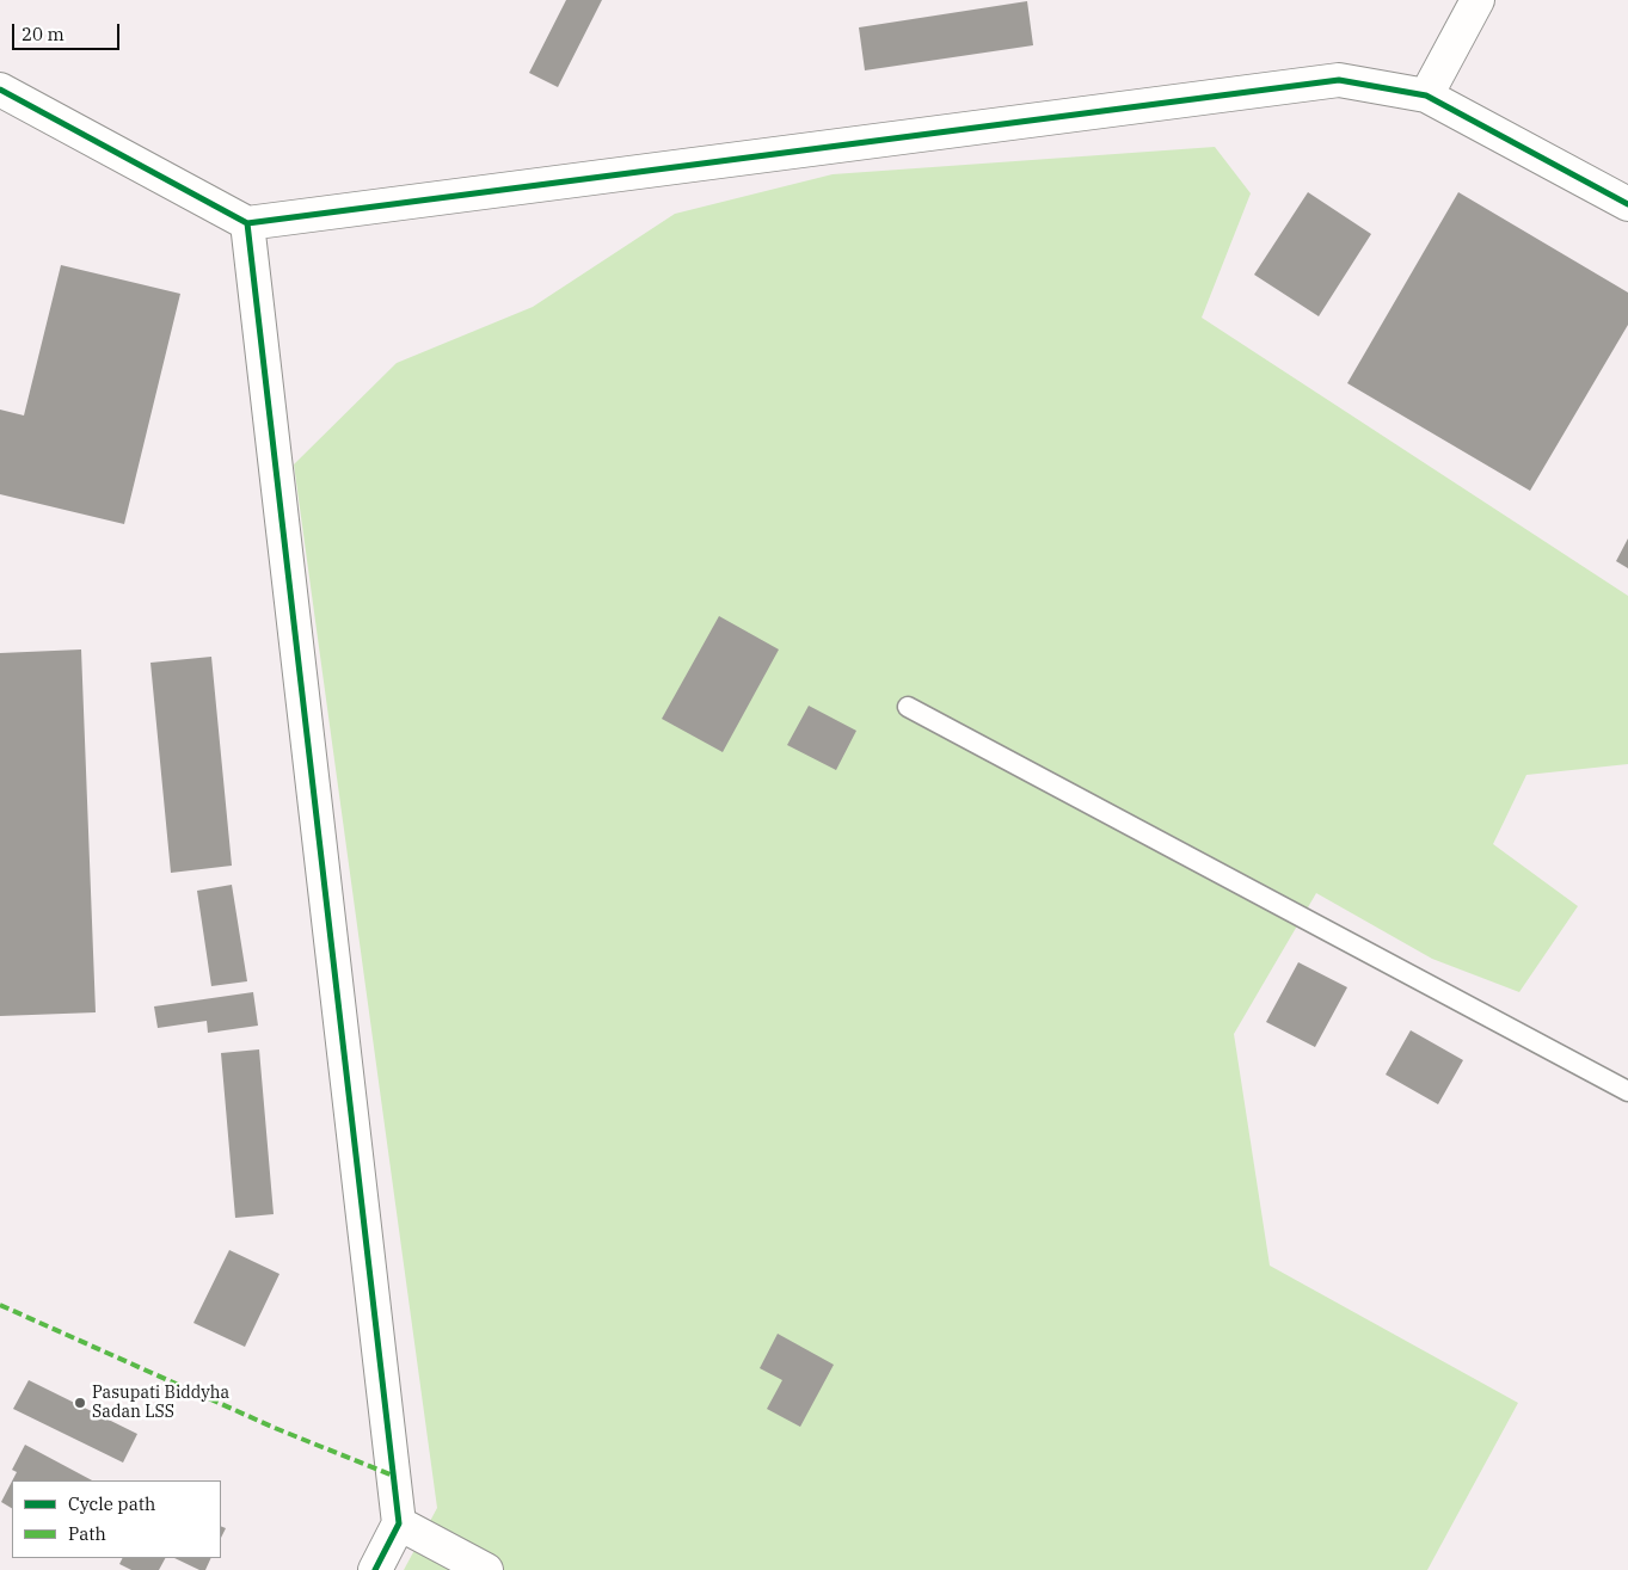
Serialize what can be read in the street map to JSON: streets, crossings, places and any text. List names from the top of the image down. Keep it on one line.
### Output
{"places":["Pasupati Biddyha Sadan LSS"],"legend":["Cycle path","Path"],"scale_bar":"20 m"}
